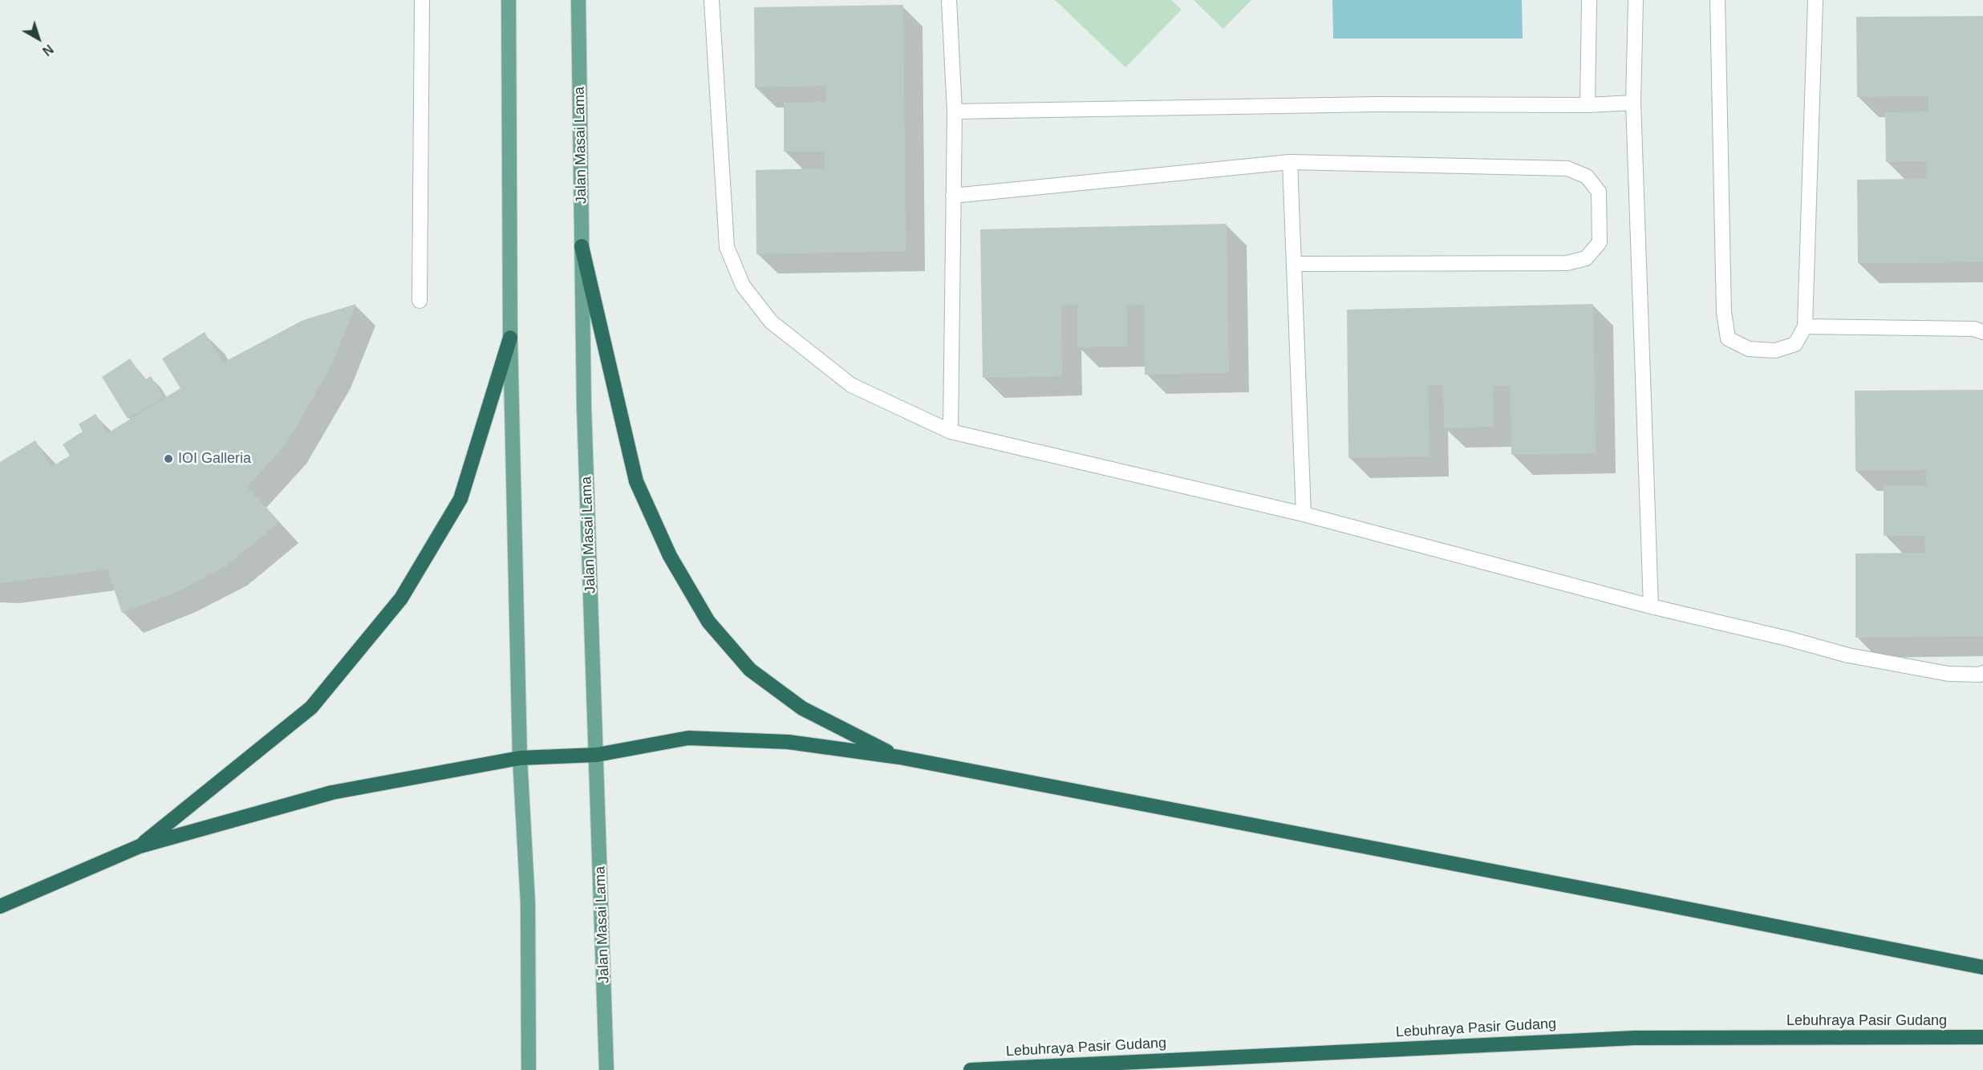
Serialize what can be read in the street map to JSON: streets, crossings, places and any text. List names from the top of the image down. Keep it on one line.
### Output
{"streets":{"highway":["Lebuhraya Pasir Gudang"],"main road":["Jalan Masai Lama"]},"places":["IOI Galleria"],"north":"bottom right"}
